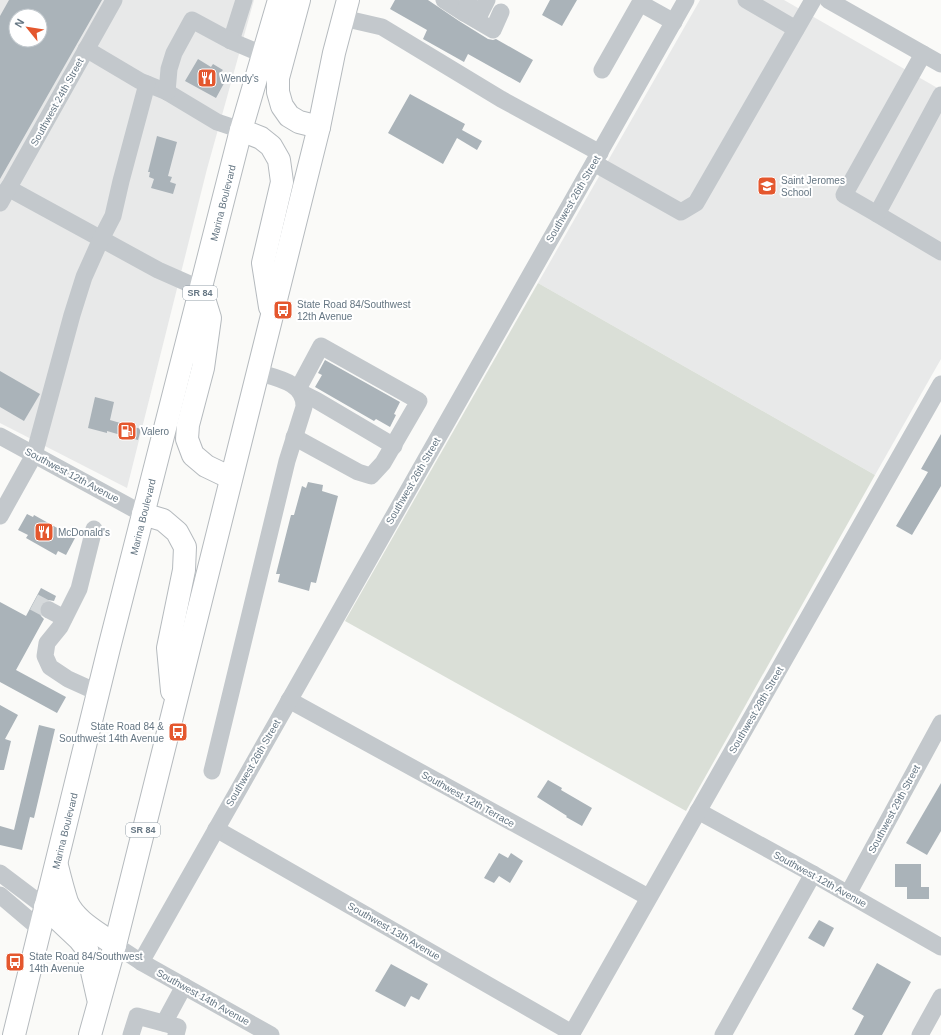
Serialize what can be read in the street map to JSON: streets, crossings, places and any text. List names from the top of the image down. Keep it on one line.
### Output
{"streets":{"main road":["Marina Boulevard","SR 84"],"street":["Southwest 24th Street","Southwest 26th Street","Southwest 12th Avenue","Southwest 28th Street","Southwest 12th Terrace","Southwest 29th Street","Southwest 13th Avenue","Southwest 14th Avenue"]},"crossings":[["Southwest 26th Street","Southwest 12th Terrace"],["Southwest 26th Street","Southwest 13th Avenue"],["Southwest 26th Street","Southwest 14th Avenue"],["Marina Boulevard","Southwest 12th Avenue"],["SR 84","Southwest 14th Avenue"],["Southwest 12th Avenue","Southwest 28th Street"],["Southwest 12th Avenue","Southwest 29th Street"],["Southwest 28th Street","Southwest 12th Terrace"],["Southwest 28th Street","Southwest 13th Avenue"]],"places":{"restaurant":["Wendy's","McDonald's"],"school or university":["Saint Jeromes School"],"bus stop":["State Road 84/Southwest 12th Avenue","State Road 84 & Southwest 14th Avenue","State Road 84/Southwest 14th Avenue"],"fuel station":["Valero"]},"north":"top left"}
